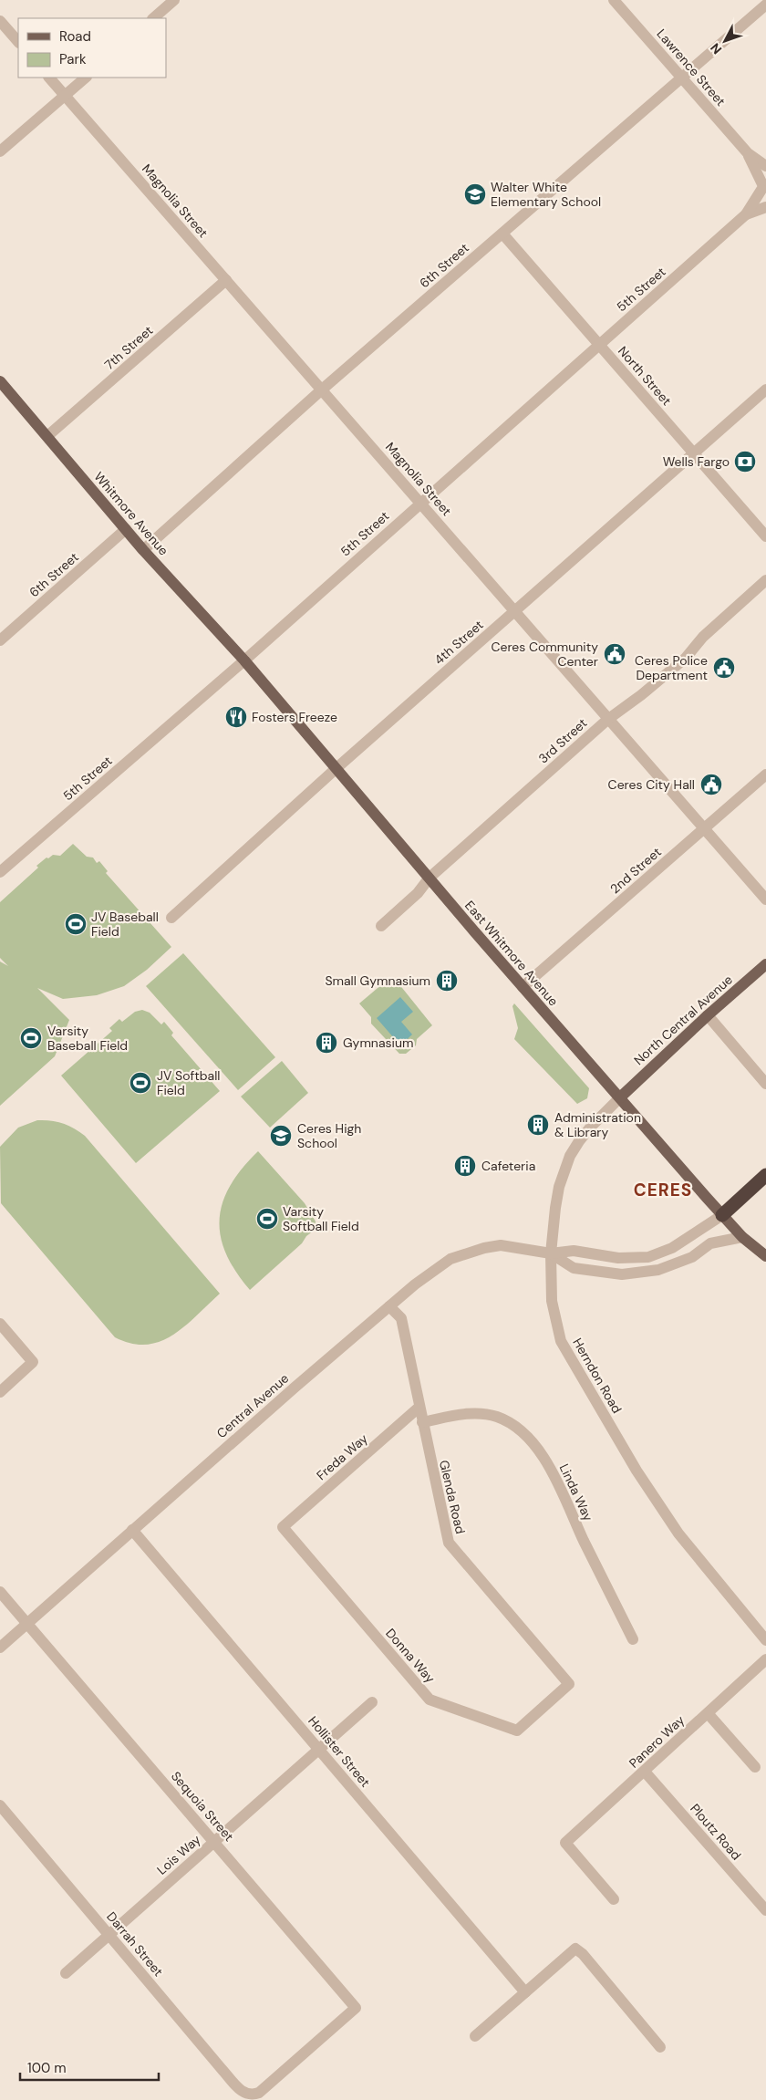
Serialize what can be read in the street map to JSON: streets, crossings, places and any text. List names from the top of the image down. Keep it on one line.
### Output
{"streets":{"main road":["Whitmore Avenue","East Whitmore Avenue","North Central Avenue"],"street":["Lawrence Street","Magnolia Street","6th Street","5th Street","7th Street","North Street","4th Street","3rd Street","2nd Street","Herndon Road","Central Avenue","Freda Way","Linda Way","Glenda Road","Donna Way","Panero Way","Hollister Street","Sequoia Street","Ploutz Road","Lois Way","Darrah Street"]},"crossings":[["Lawrence Street","6th Street"],["Lawrence Street","5th Street"],["Magnolia Street","6th Street"],["Magnolia Street","5th Street"],["Magnolia Street","7th Street"],["Magnolia Street","4th Street"],["Magnolia Street","3rd Street"],["Magnolia Street","2nd Street"],["6th Street","North Street"],["6th Street","Whitmore Avenue"],["5th Street","North Street"],["5th Street","Whitmore Avenue"],["5th Street","East Whitmore Avenue"],["7th Street","Whitmore Avenue"],["North Street","4th Street"],["Whitmore Avenue","East Whitmore Avenue"],["4th Street","East Whitmore Avenue"],["3rd Street","East Whitmore Avenue"],["2nd Street","East Whitmore Avenue"],["East Whitmore Avenue","North Central Avenue"],["East Whitmore Avenue","Herndon Road"],["North Central Avenue","Herndon Road"],["Herndon Road","Central Avenue"],["Central Avenue","Glenda Road"],["Central Avenue","Hollister Street"],["Central Avenue","Sequoia Street"],["Freda Way","Glenda Road"],["Freda Way","Donna Way"],["Linda Way","Glenda Road"],["Glenda Road","Donna Way"],["Panero Way","Ploutz Road"],["Hollister Street","Lois Way"],["Sequoia Street","Lois Way"],["Sequoia Street","Darrah Street"],["Lois Way","Darrah Street"]],"districts":["CERES"],"places":{"school or university":["Walter White Elementary School","Ceres High School"],"bank":["Wells Fargo"],"public building":["Ceres Community Center","Ceres Police Department","Ceres City Hall"],"restaurant":["Fosters Freeze"],"sports":["JV Baseball Field","Varsity Baseball Field","JV Softball Field","Varsity Softball Field"],"building":["Small Gymnasium","Gymnasium","Administration & Library","Cafeteria"]},"legend":["Road","Park"],"scale_bar":"100 m","north":"bottom left"}
